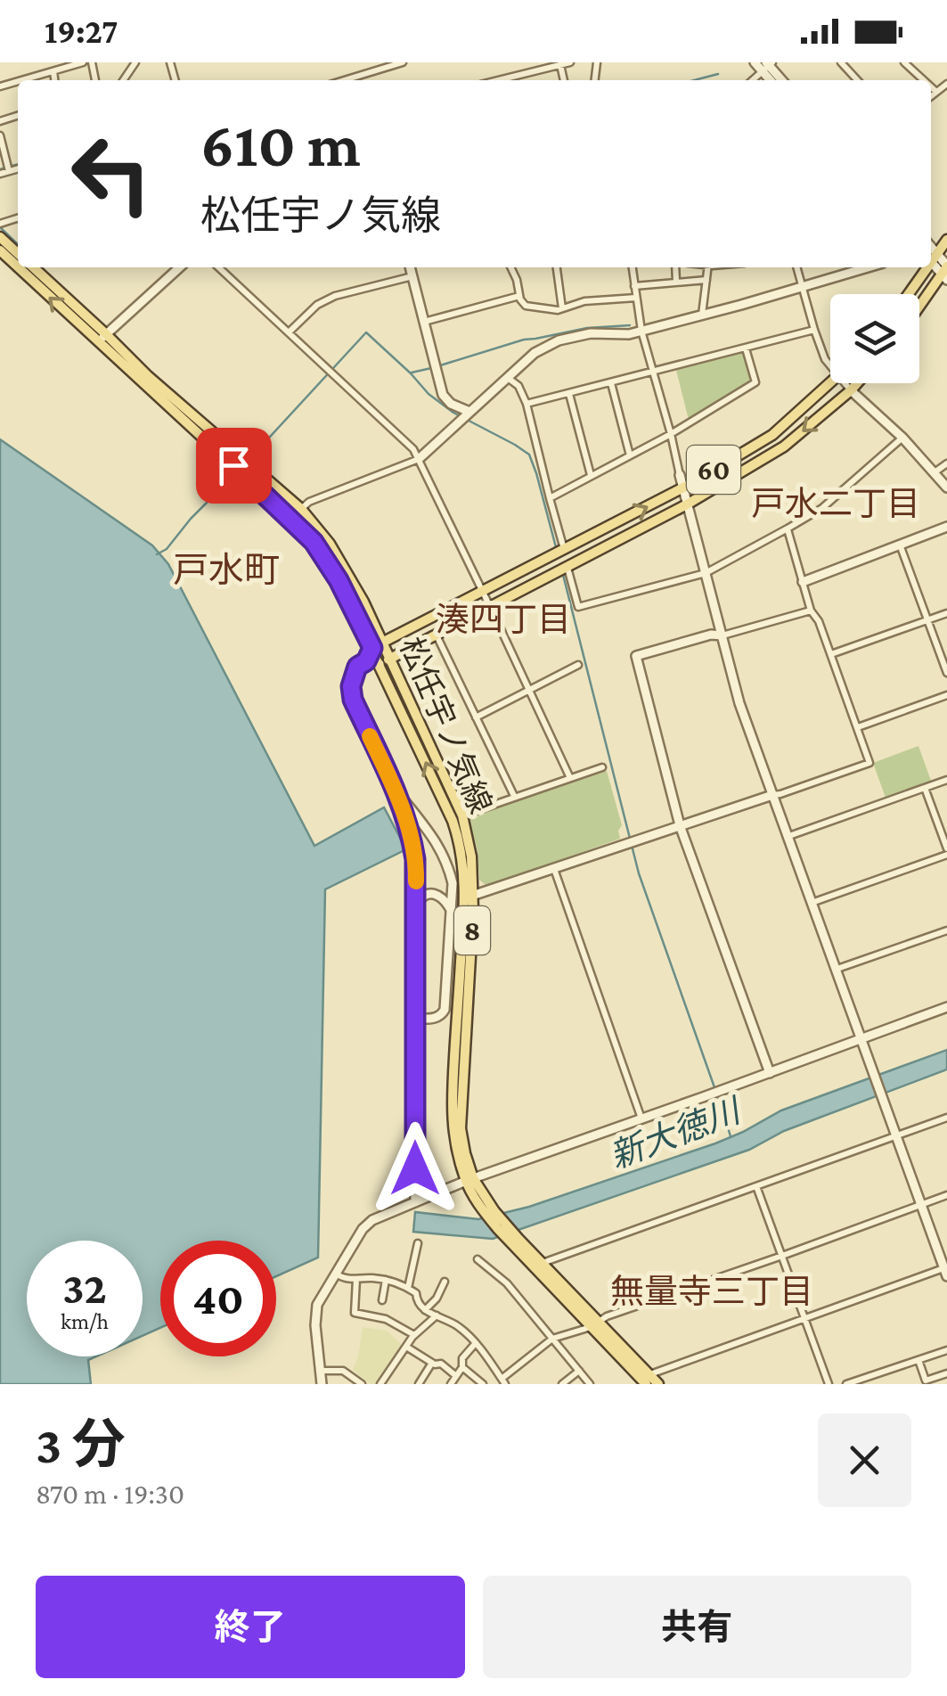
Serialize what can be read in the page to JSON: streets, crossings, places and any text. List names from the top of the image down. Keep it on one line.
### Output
{"streets":{"main road":["60","松任宇ノ気線","8"]},"crossings":[["60","松任宇ノ気線"]],"districts":["戸水二丁目","戸水町","湊四丁目","無量寺三丁目"],"water":["新大徳川"],"page":{"status":"19:27","turn":["610 m","松任宇ノ気線"],"speed":"32 km/h","limit":"40","heading":["3 分","870 m · 19:30"],"buttons":["終了","共有"]}}
